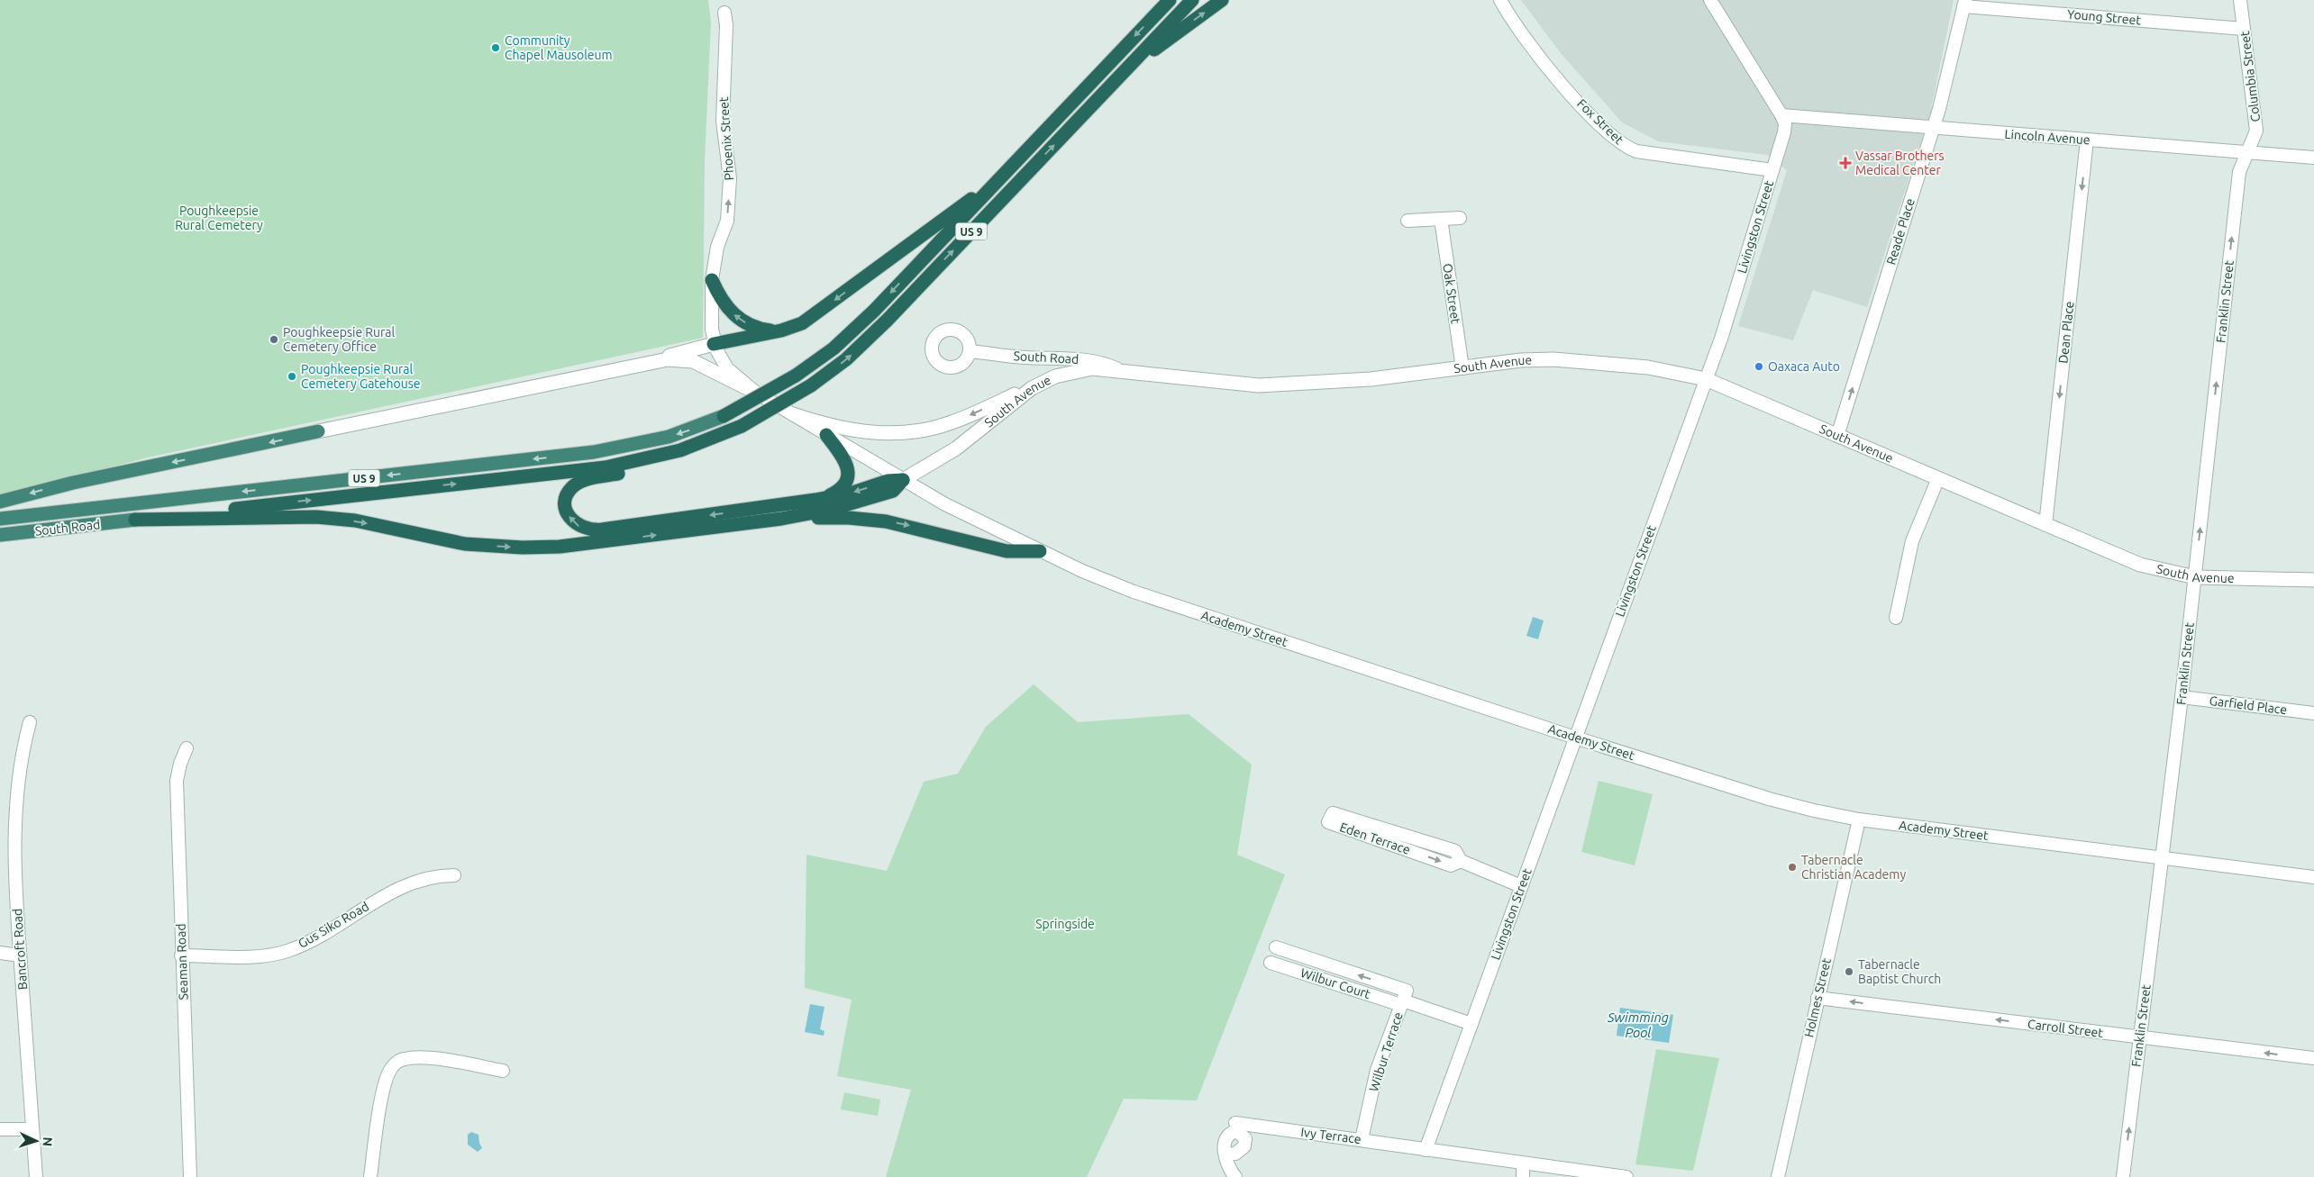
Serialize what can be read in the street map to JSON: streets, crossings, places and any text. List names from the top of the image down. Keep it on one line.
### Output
{"streets":{"highway":["US 9","South Road"],"street":["Young Street","Columbia Street","Fox Street","Lincoln Avenue","Phoenix Street","Livingston Street","Reade Place","Oak Street","Franklin Street","Dean Place","South Avenue","Academy Street","Garfield Place","Eden Terrace","Gus Siko Road","Bancroft Road","Seaman Road","Wilbur Court","Holmes Street","Carroll Street","Wilbur Terrace","Ivy Terrace"]},"crossings":[["Young Street","Columbia Street"],["Young Street","Reade Place"],["Columbia Street","Lincoln Avenue"],["Columbia Street","Franklin Street"],["Fox Street","Livingston Street"],["Lincoln Avenue","Livingston Street"],["Lincoln Avenue","Reade Place"],["Lincoln Avenue","Franklin Street"],["Lincoln Avenue","Dean Place"],["Livingston Street","South Avenue"],["Livingston Street","Academy Street"],["Livingston Street","Eden Terrace"],["Livingston Street","Wilbur Court"],["Livingston Street","Ivy Terrace"],["US 9","South Road"],["Reade Place","South Avenue"],["Oak Street","South Avenue"],["Franklin Street","South Avenue"],["Franklin Street","Academy Street"],["Franklin Street","Garfield Place"],["Franklin Street","Carroll Street"],["Dean Place","South Avenue"],["South Road","South Avenue"],["South Avenue","Academy Street"],["Academy Street","Holmes Street"],["Gus Siko Road","Seaman Road"],["Wilbur Court","Wilbur Terrace"],["Holmes Street","Carroll Street"],["Wilbur Terrace","Ivy Terrace"]],"one_way":["Phoenix Street","Reade Place","Franklin Street","Dean Place","Carroll Street"],"water":["Swimming Pool"],"parks":["Poughkeepsie Rural Cemetery","Springside"],"places":{"other":["Community Chapel Mausoleum","Poughkeepsie Rural Cemetery Office","Oaxaca Auto","Poughkeepsie Rural Cemetery Gatehouse","Tabernacle Christian Academy","Tabernacle Baptist Church"],"health":["Vassar Brothers Medical Center"]},"north":"right"}
